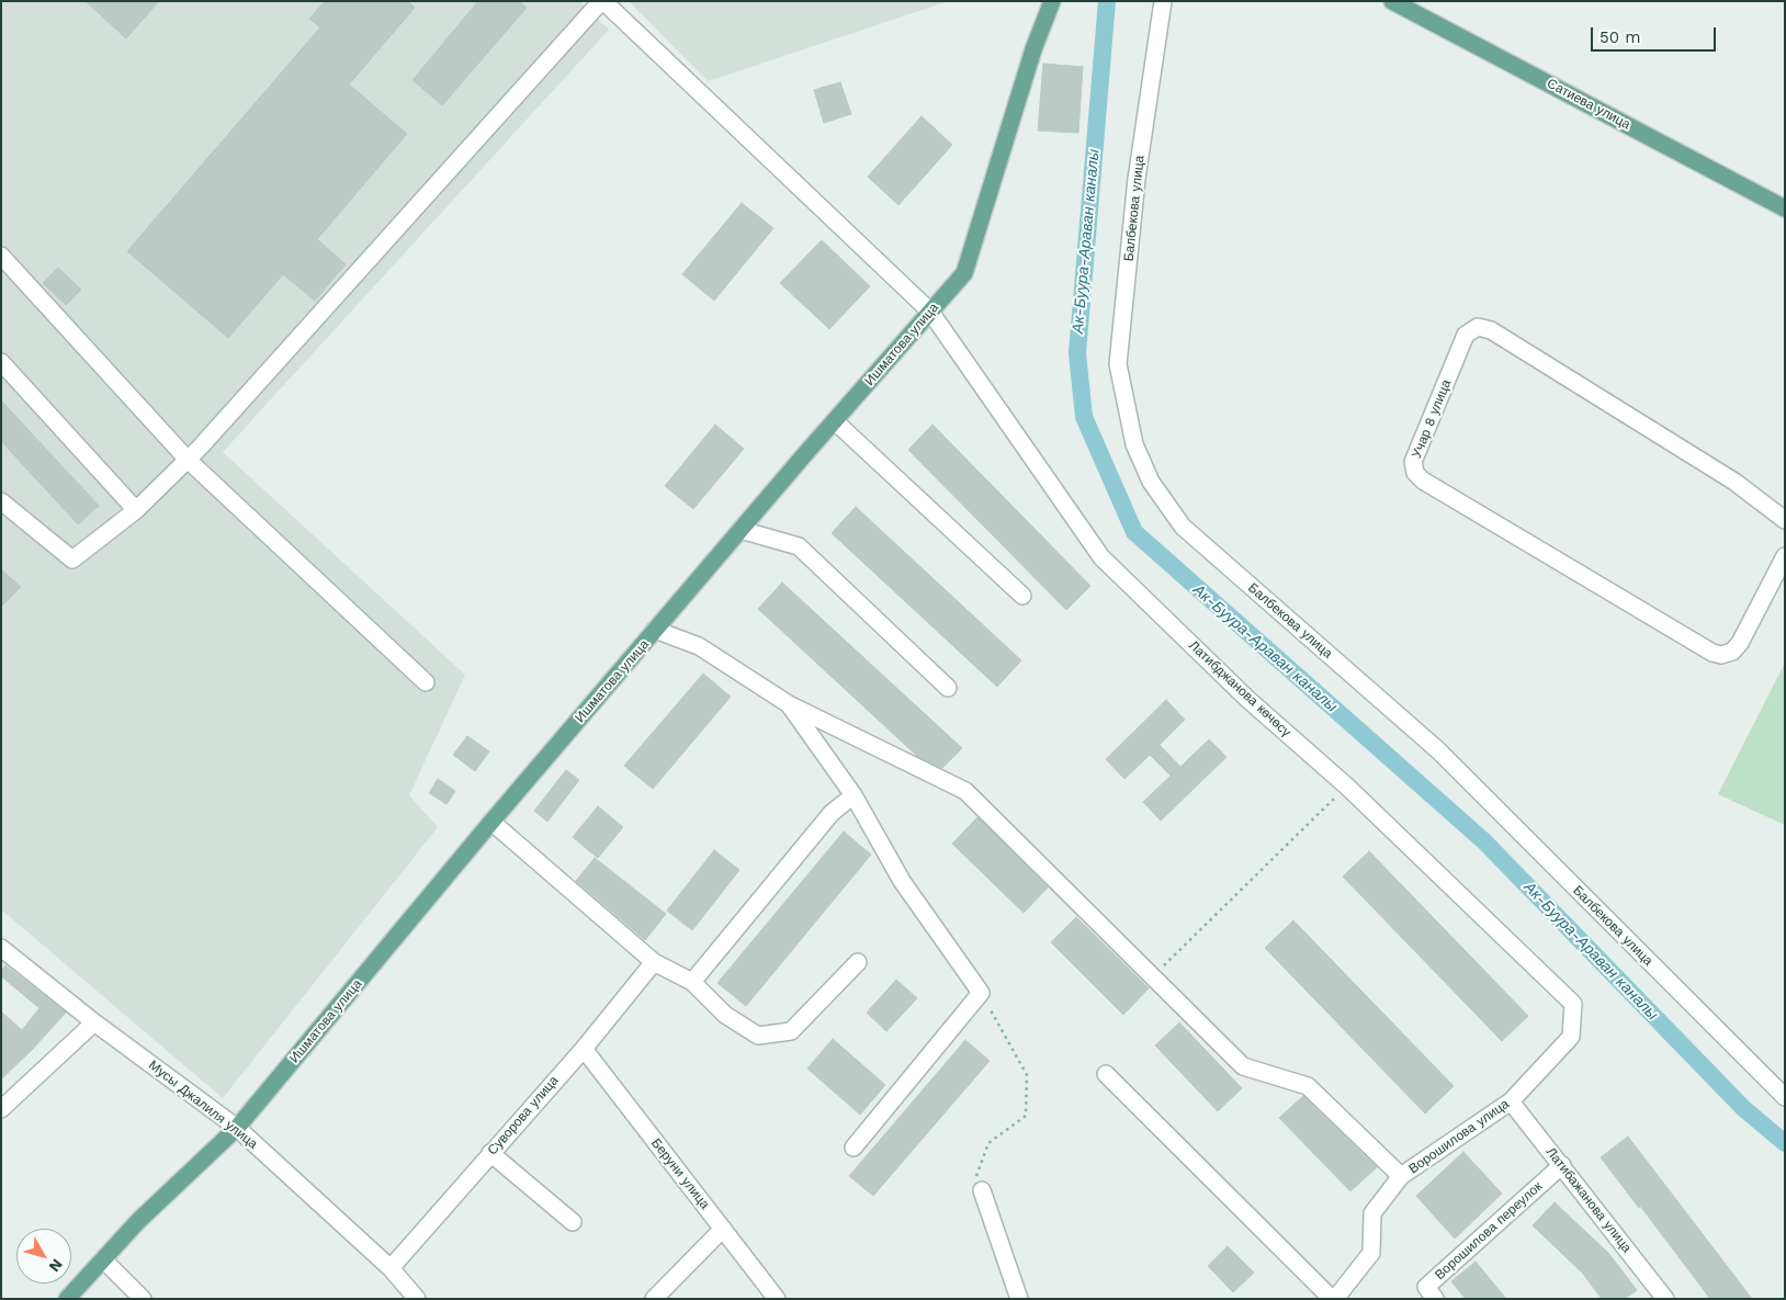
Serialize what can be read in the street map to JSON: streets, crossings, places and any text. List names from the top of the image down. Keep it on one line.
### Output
{"streets":{"main road":["Сатиева улица","Ишматова улица"],"street":["Балбекова улица","Учар 8 улица","Латибджанова көчөсү","Мусы Джалиля улица","Суворова улица","Ворошилова улица","Беруни улица","Латибажанова улица","Ворошилова переулок"]},"crossings":[["Ишматова улица","Латибджанова көчөсү"],["Ишматова улица","Мусы Джалиля улица"],["Латибджанова көчөсү","Ворошилова улица"],["Мусы Джалиля улица","Суворова улица"],["Суворова улица","Беруни улица"],["Ворошилова улица","Латибажанова улица"],["Латибажанова улица","Ворошилова переулок"]],"water":["Ак-Буура-Араван каналы"],"scale_bar":"50 m","north":"bottom right"}
